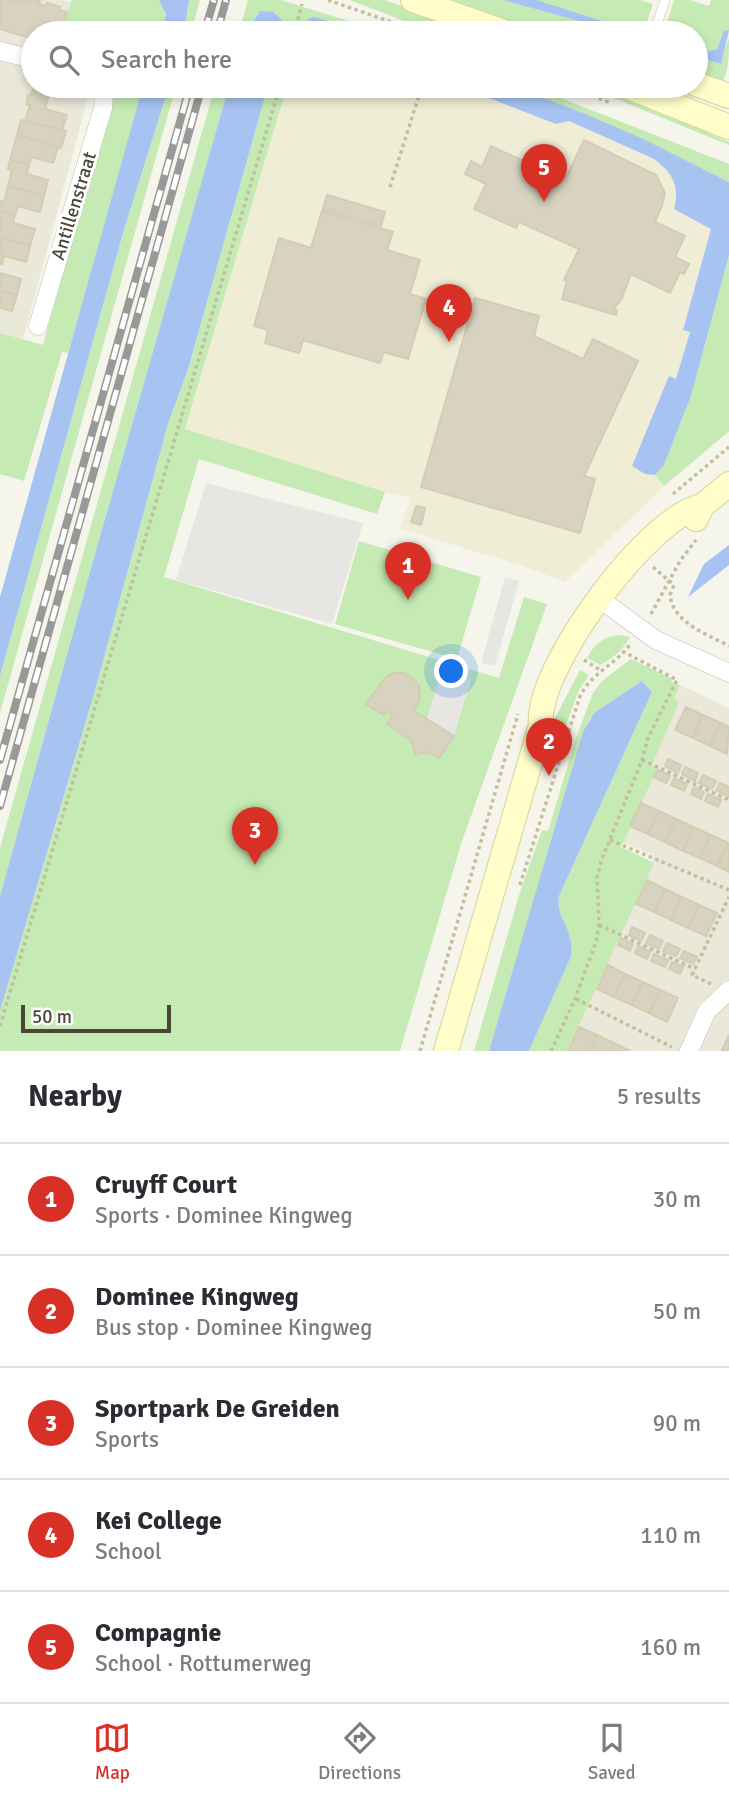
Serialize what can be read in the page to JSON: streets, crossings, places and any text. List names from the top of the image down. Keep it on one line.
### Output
{"streets":{"street":["Antillenstraat"]},"scale_bar":"50 m","page":{"search":"Search here","pins":["5","4","1","2","3"],"scale":"50 m","heading":["Nearby","5 results"],"list":[{"mark":"1","name":"Cruyff Court","note":"Sports · Dominee Kingweg","value":"30 m"},{"mark":"2","name":"Dominee Kingweg","note":"Bus stop · Dominee Kingweg","value":"50 m"},{"mark":"3","name":"Sportpark De Greiden","note":"Sports","value":"90 m"},{"mark":"4","name":"Kei College","note":"School","value":"110 m"},{"mark":"5","name":"Compagnie","note":"School · Rottumerweg","value":"160 m"}],"nav":["Map","Directions","Saved"]}}
